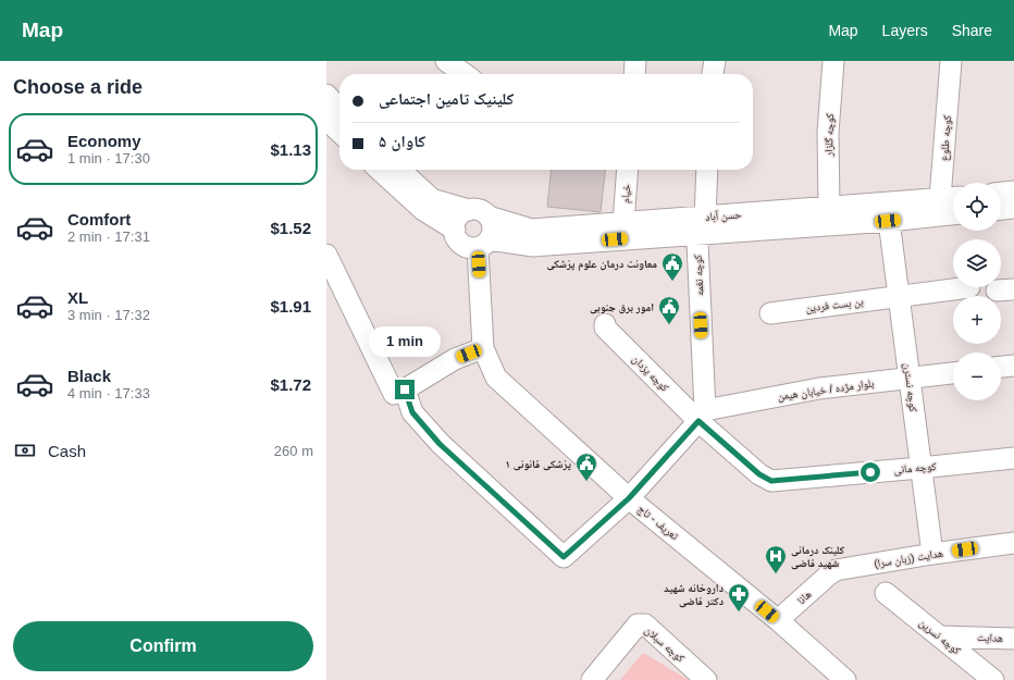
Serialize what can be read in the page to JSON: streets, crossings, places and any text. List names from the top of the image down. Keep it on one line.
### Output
{"streets":{"street":["کوچه گلزار","کوچه طلوع","خیام","حسن آباد","کوچه نغمه","بن بست فردین","کوچه یزدان","کوچه نسترن","بلوار مژده / خیابان هیمن","کوچه مانی","تعریف - تاج","هدایت (زبان سرا)","هانا","کوچه نسرین","هدایت","کوچه سبلان"]},"crossings":[["کوچه گلزار","حسن آباد"],["کوچه طلوع","حسن آباد"],["خیام","حسن آباد"],["حسن آباد","کوچه نغمه"],["حسن آباد","کوچه نسترن"],["حسن آباد","تعریف - تاج"],["کوچه نغمه","کوچه یزدان"],["کوچه نغمه","بلوار مژده / خیابان هیمن"],["بن بست فردین","کوچه نسترن"],["کوچه یزدان","بلوار مژده / خیابان هیمن"],["کوچه یزدان","کوچه مانی"],["کوچه نسترن","بلوار مژده / خیابان هیمن"],["کوچه نسترن","کوچه مانی"],["کوچه نسترن","هدایت (زبان سرا)"],["تعریف - تاج","هانا"],["هدایت (زبان سرا)","هانا"],["کوچه نسرین","هدایت"]],"places":{"public building":["معاونت درمان علوم پزشکی","امور برق جنوبی","پزشکی قانونی ۱"],"hospital":["کلینک درمانی شهید قاضی"],"pharmacy":["داروخانه شهید دکتر قاضی"]},"page":{"header":"Map","nav":["Map","Layers","Share"],"heading":"Choose a ride","banner":["کلینیک تامین اجتماعی","کاوان ۵"],"list":[{"name":"Economy","note":"1 min · 17:30","value":"$1.13"},{"name":"Comfort","note":"2 min · 17:31","value":"$1.52"},{"name":"XL","note":"3 min · 17:32","value":"$1.91"},{"name":"Black","note":"4 min · 17:33","value":"$1.72"}],"map_buttons":["+","−"],"bubble":"1 min","pay":["Cash","260 m"],"buttons":"Confirm"}}
